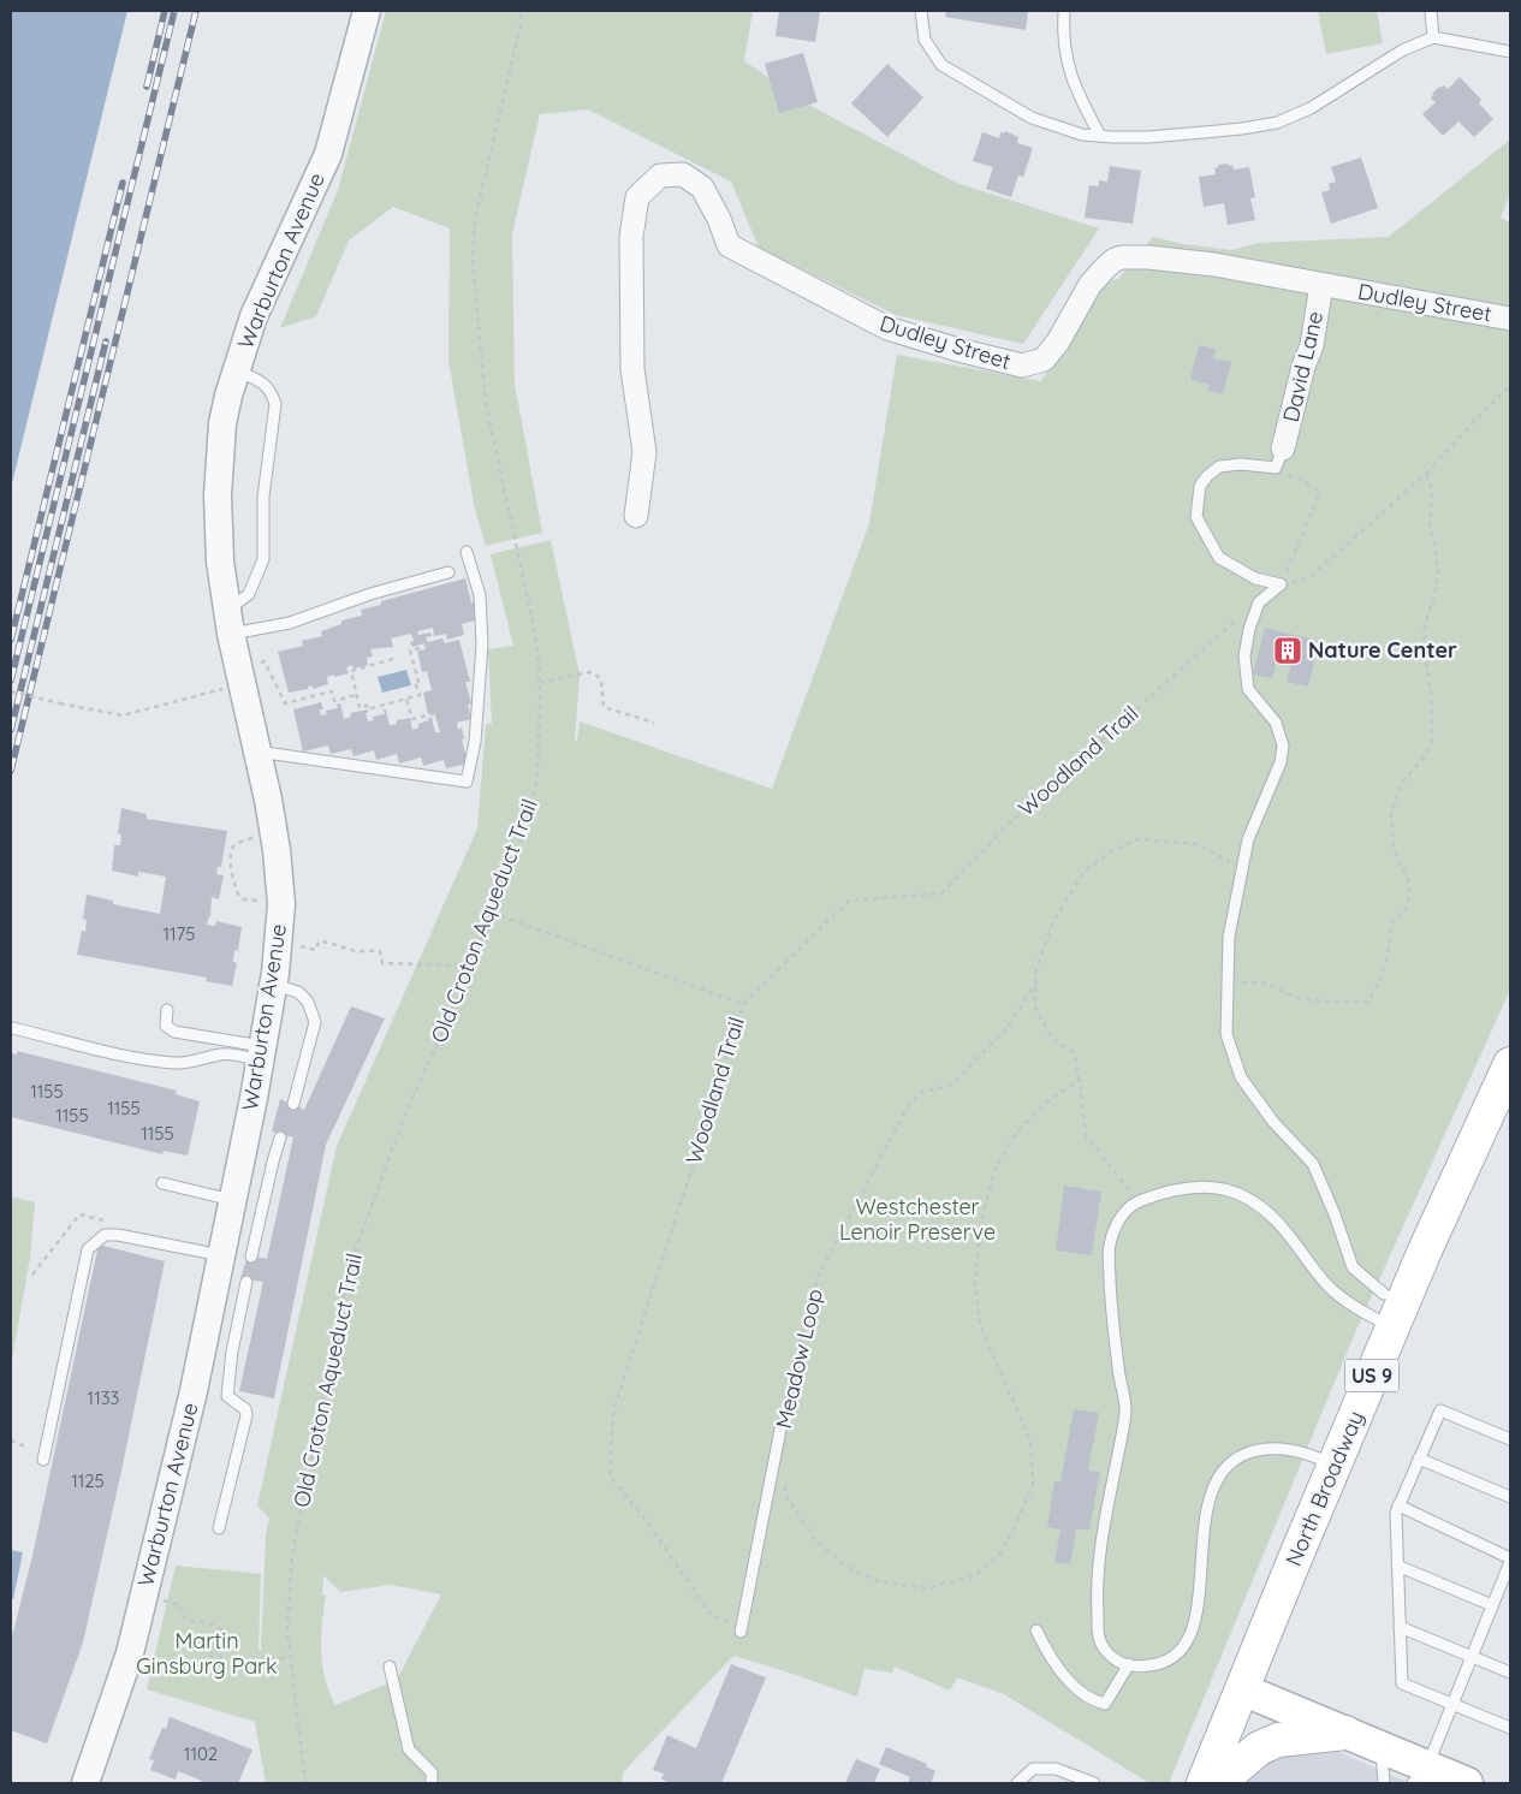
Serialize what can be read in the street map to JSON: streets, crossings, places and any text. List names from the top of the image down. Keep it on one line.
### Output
{"streets":{"main road":["US 9","North Broadway"],"street":["Warburton Avenue","Dudley Street","David Lane"],"path":["Woodland Trail","Old Croton Aqueduct Trail","Meadow Loop"]},"crossings":[["Dudley Street","David Lane"]],"parks":["Westchester Lenoir Preserve","Martin Ginsburg Park"],"places":{"building":["Nature Center"]},"house_numbers":["1175","1155","1155","1155","1155","1133","1125","1102"]}
